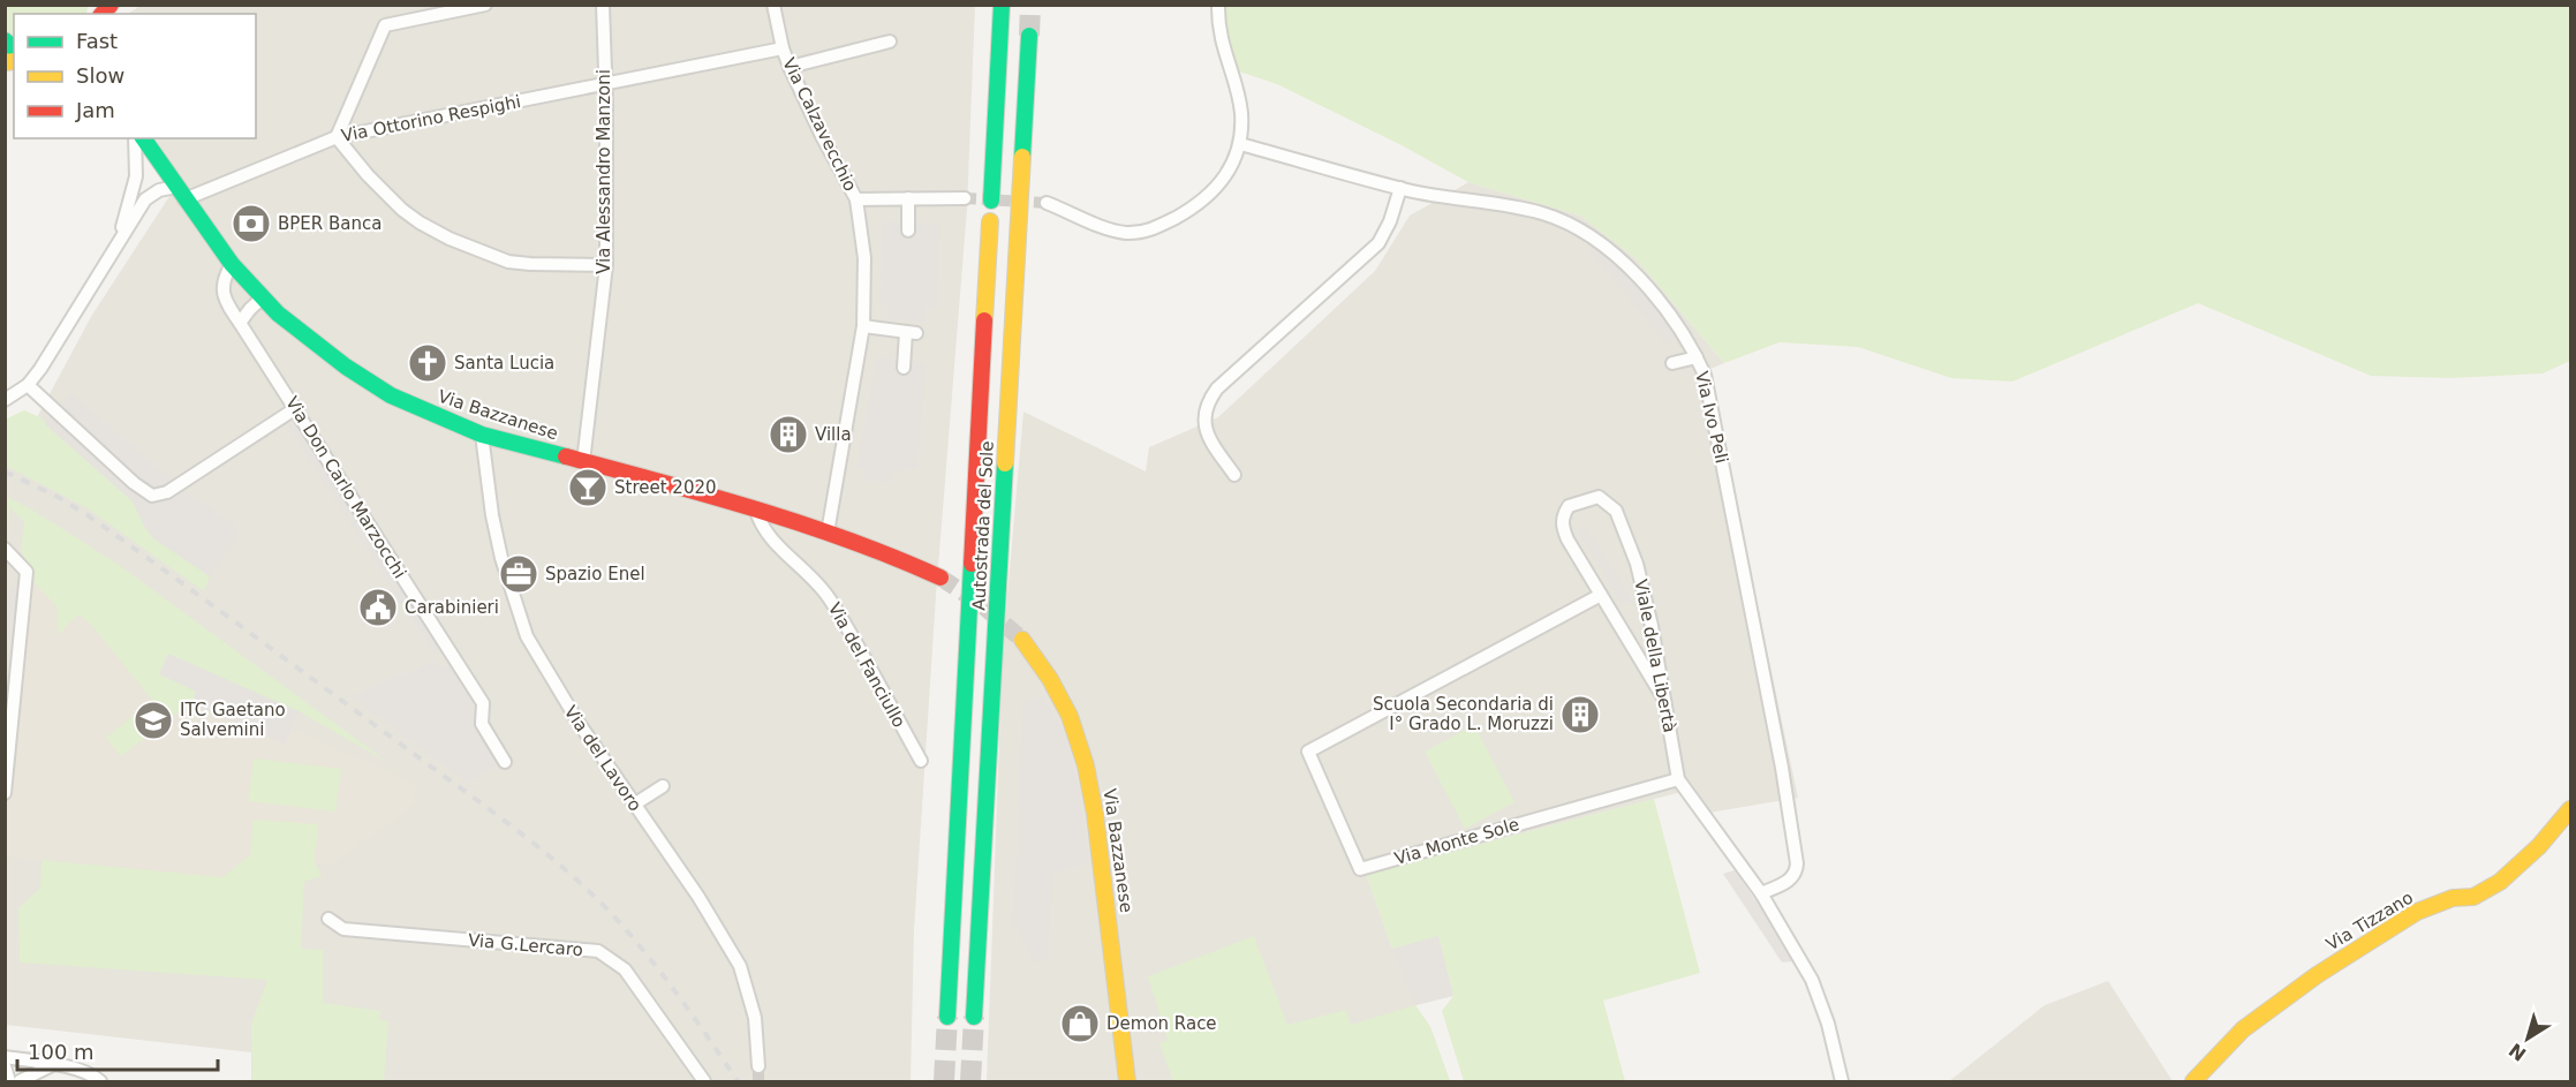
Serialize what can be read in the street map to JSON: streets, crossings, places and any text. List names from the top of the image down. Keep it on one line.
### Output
{"streets":{"main road":["Via Bazzanese","Autostrada del Sole","Via Tizzano"],"street":["Via Ottorino Respighi","Via Calzavecchio","Via Alessandro Manzoni","Via Ivo Peli","Via Don Carlo Marzocchi","Viale della Libertà","Via del Fanciullo","Via del Lavoro","Via Monte Sole","Via G.Lercaro"]},"crossings":[["Via Ottorino Respighi","Via Calzavecchio"],["Via Ottorino Respighi","Via Alessandro Manzoni"],["Via Ottorino Respighi","Via Bazzanese"],["Via Calzavecchio","Via Bazzanese"],["Via Alessandro Manzoni","Via Bazzanese"],["Via Bazzanese","Via Don Carlo Marzocchi"],["Via Bazzanese","Via del Fanciullo"],["Via Bazzanese","Via del Lavoro"],["Via Ivo Peli","Viale della Libertà"],["Viale della Libertà","Via Monte Sole"]],"places":{"bank":["BPER Banca"],"church":["Santa Lucia"],"building":["Villa","Scuola Secondaria di I° Grado L. Moruzzi"],"bar":["Street 2020"],"office":["Spazio Enel"],"public building":["Carabinieri"],"school or university":["ITC Gaetano Salvemini"],"shop":["Demon Race"]},"legend":["Fast","Slow","Jam"],"scale_bar":"100 m","north":"bottom left"}
